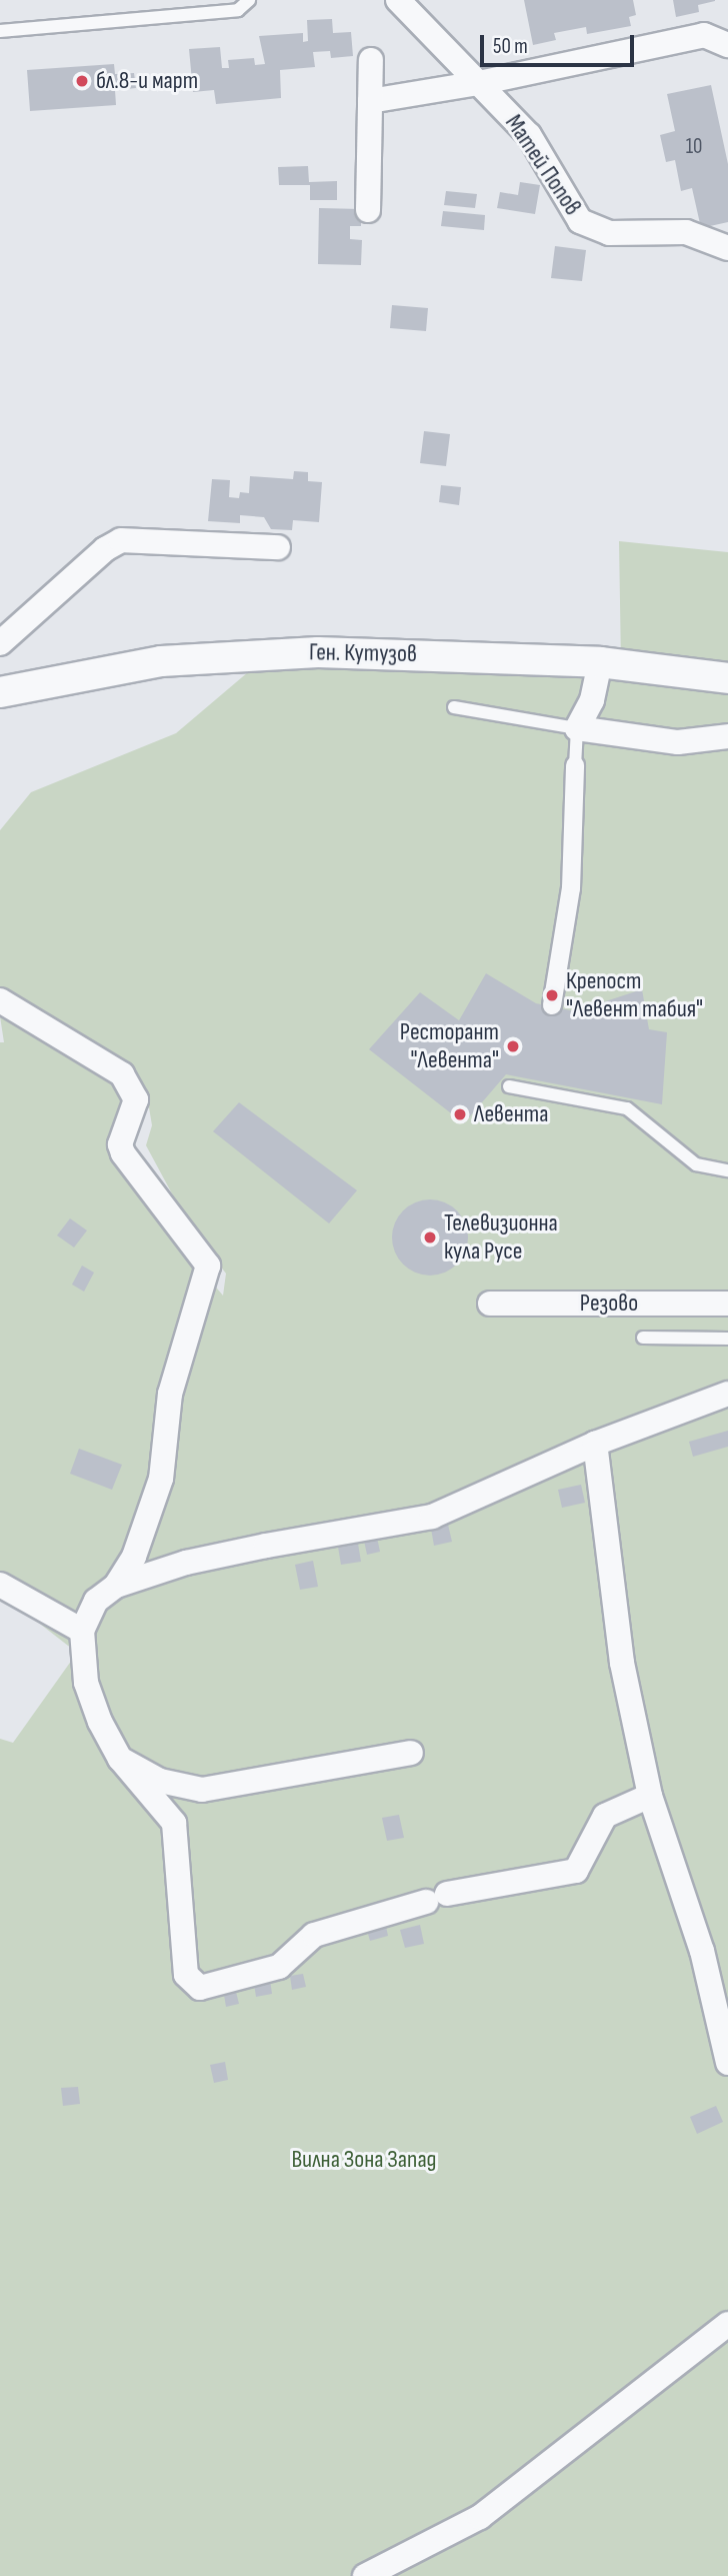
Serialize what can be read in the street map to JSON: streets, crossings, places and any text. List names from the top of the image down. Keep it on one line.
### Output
{"streets":{"street":["Матей Попов","Ген. Кутузов","Резово"]},"parks":["Вилна Зона Запад"],"places":["бл.8-и март","Крепост \"Левент табия\"","Ресторант \"Левента\"","Левента","Телевизионна кула Русе"],"house_numbers":["10"],"scale_bar":"50 m"}
